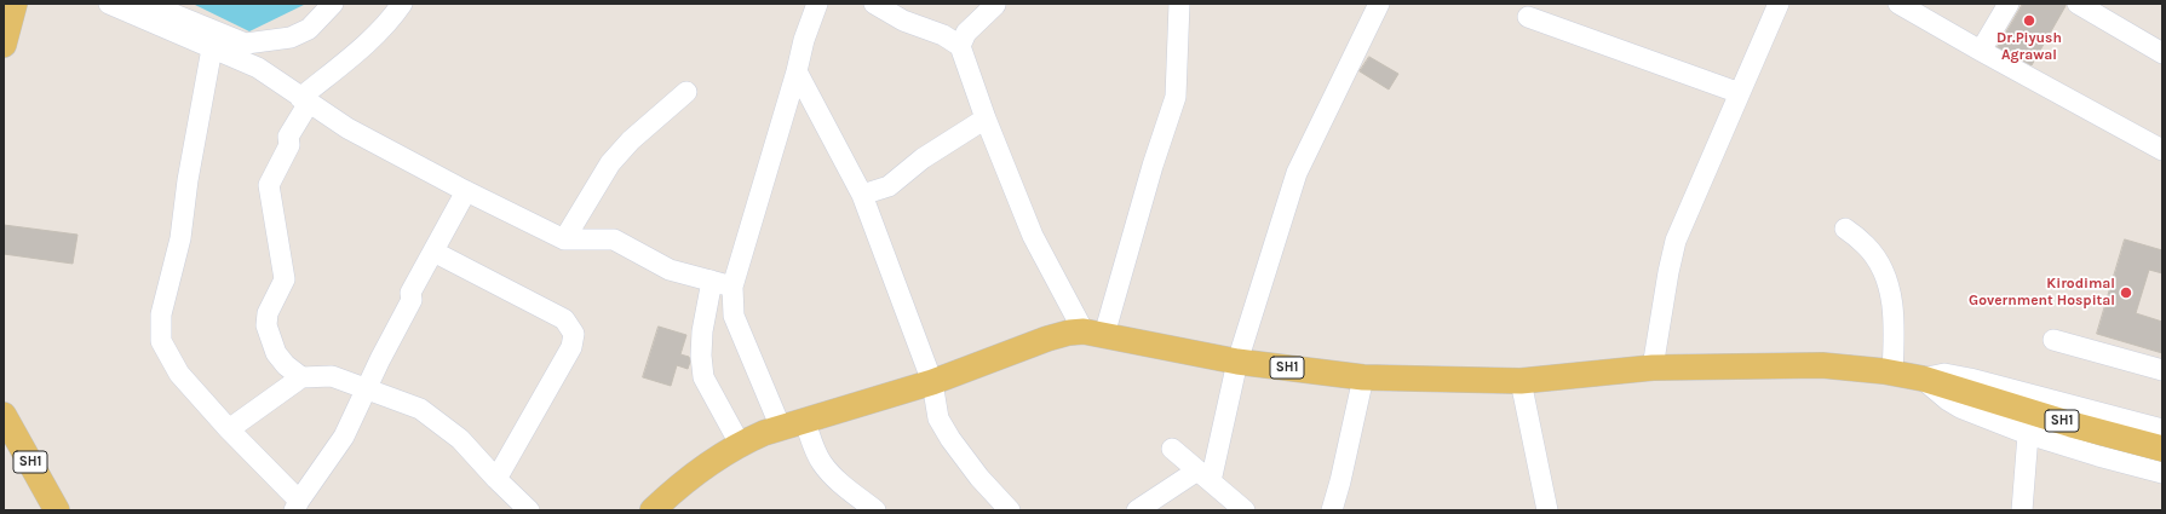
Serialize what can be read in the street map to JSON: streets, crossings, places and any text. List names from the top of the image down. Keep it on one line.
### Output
{"streets":{"main road":["SH1"]},"places":["Dr.Piyush Agrawal","Kirodimal Government Hospital"]}
